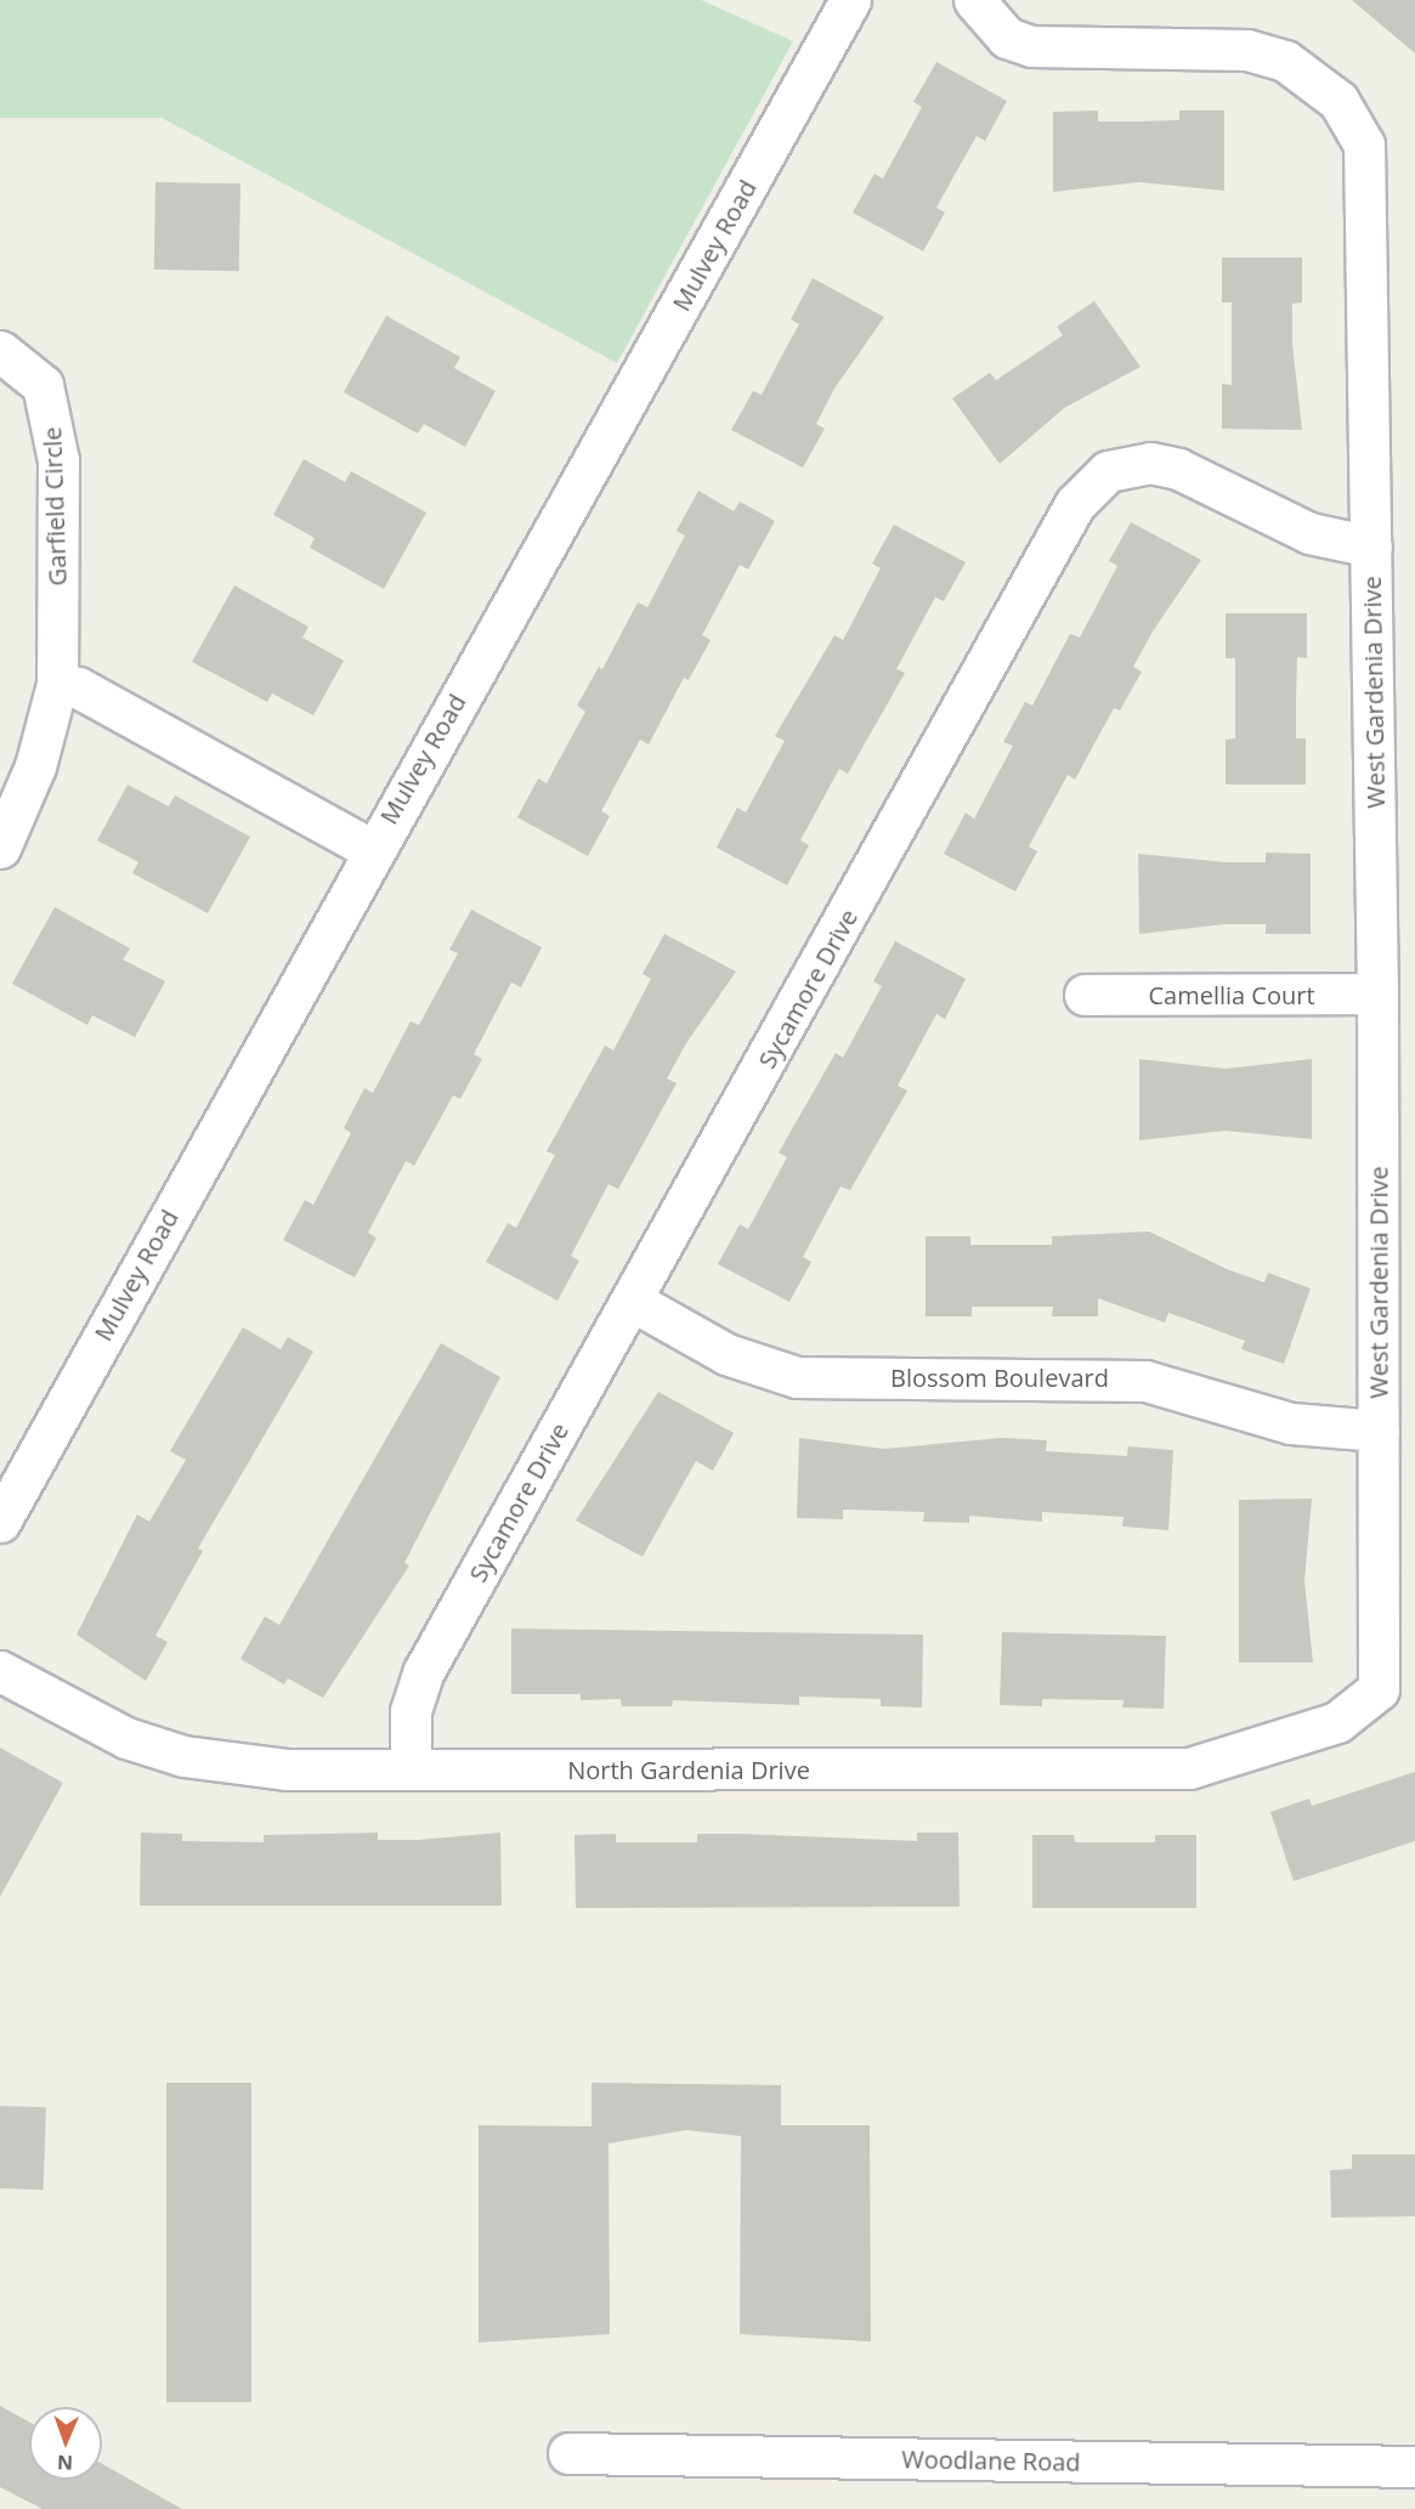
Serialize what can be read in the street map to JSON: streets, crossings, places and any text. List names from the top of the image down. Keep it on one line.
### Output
{"streets":{"street":["Mulvey Road","Garfield Circle","West Gardenia Drive","Sycamore Drive","Camellia Court","Blossom Boulevard","North Gardenia Drive","Woodlane Road"]},"crossings":[["West Gardenia Drive","Sycamore Drive"],["West Gardenia Drive","Camellia Court"],["West Gardenia Drive","Blossom Boulevard"],["West Gardenia Drive","North Gardenia Drive"],["Sycamore Drive","Blossom Boulevard"],["Sycamore Drive","North Gardenia Drive"]],"north":"bottom"}
